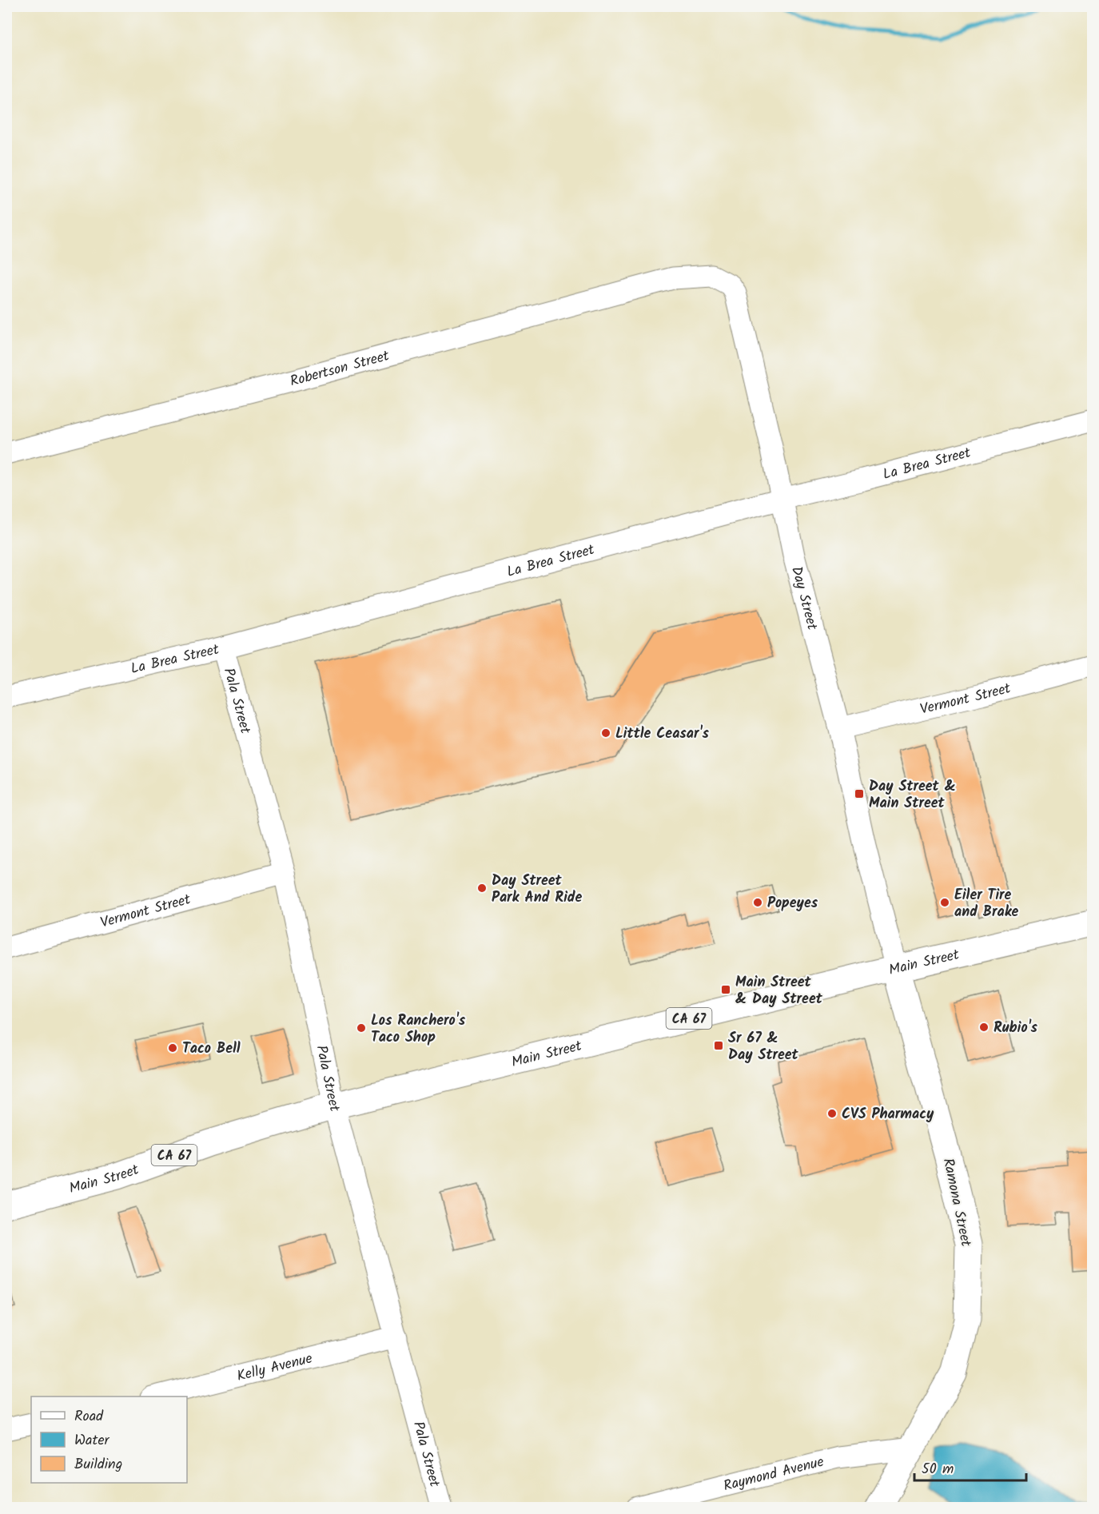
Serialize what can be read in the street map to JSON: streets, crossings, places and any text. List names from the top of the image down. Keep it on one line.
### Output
{"streets":{"main road":["Main Street","CA 67","Ramona Street"],"street":["Robertson Street","La Brea Street","Day Street","Vermont Street","Pala Street","Kelly Avenue","Raymond Avenue"]},"crossings":[["Robertson Street","Day Street"],["La Brea Street","Day Street"],["La Brea Street","Pala Street"],["Day Street","Vermont Street"],["Day Street","Main Street"],["Day Street","Ramona Street"],["Vermont Street","Pala Street"],["Pala Street","Main Street"],["Pala Street","Kelly Avenue"],["Main Street","Ramona Street"],["Ramona Street","Raymond Avenue"]],"places":{"other":["Little Ceasar's","Day Street Park And Ride","Popeyes","Eiler Tire and Brake","Rubio's","Los Ranchero's Taco Shop","Taco Bell","CVS Pharmacy"],"transit":["Day Street & Main Street","Main Street & Day Street","Sr 67 & Day Street"]},"legend":["Road","Water","Building"],"scale_bar":"50 m"}
